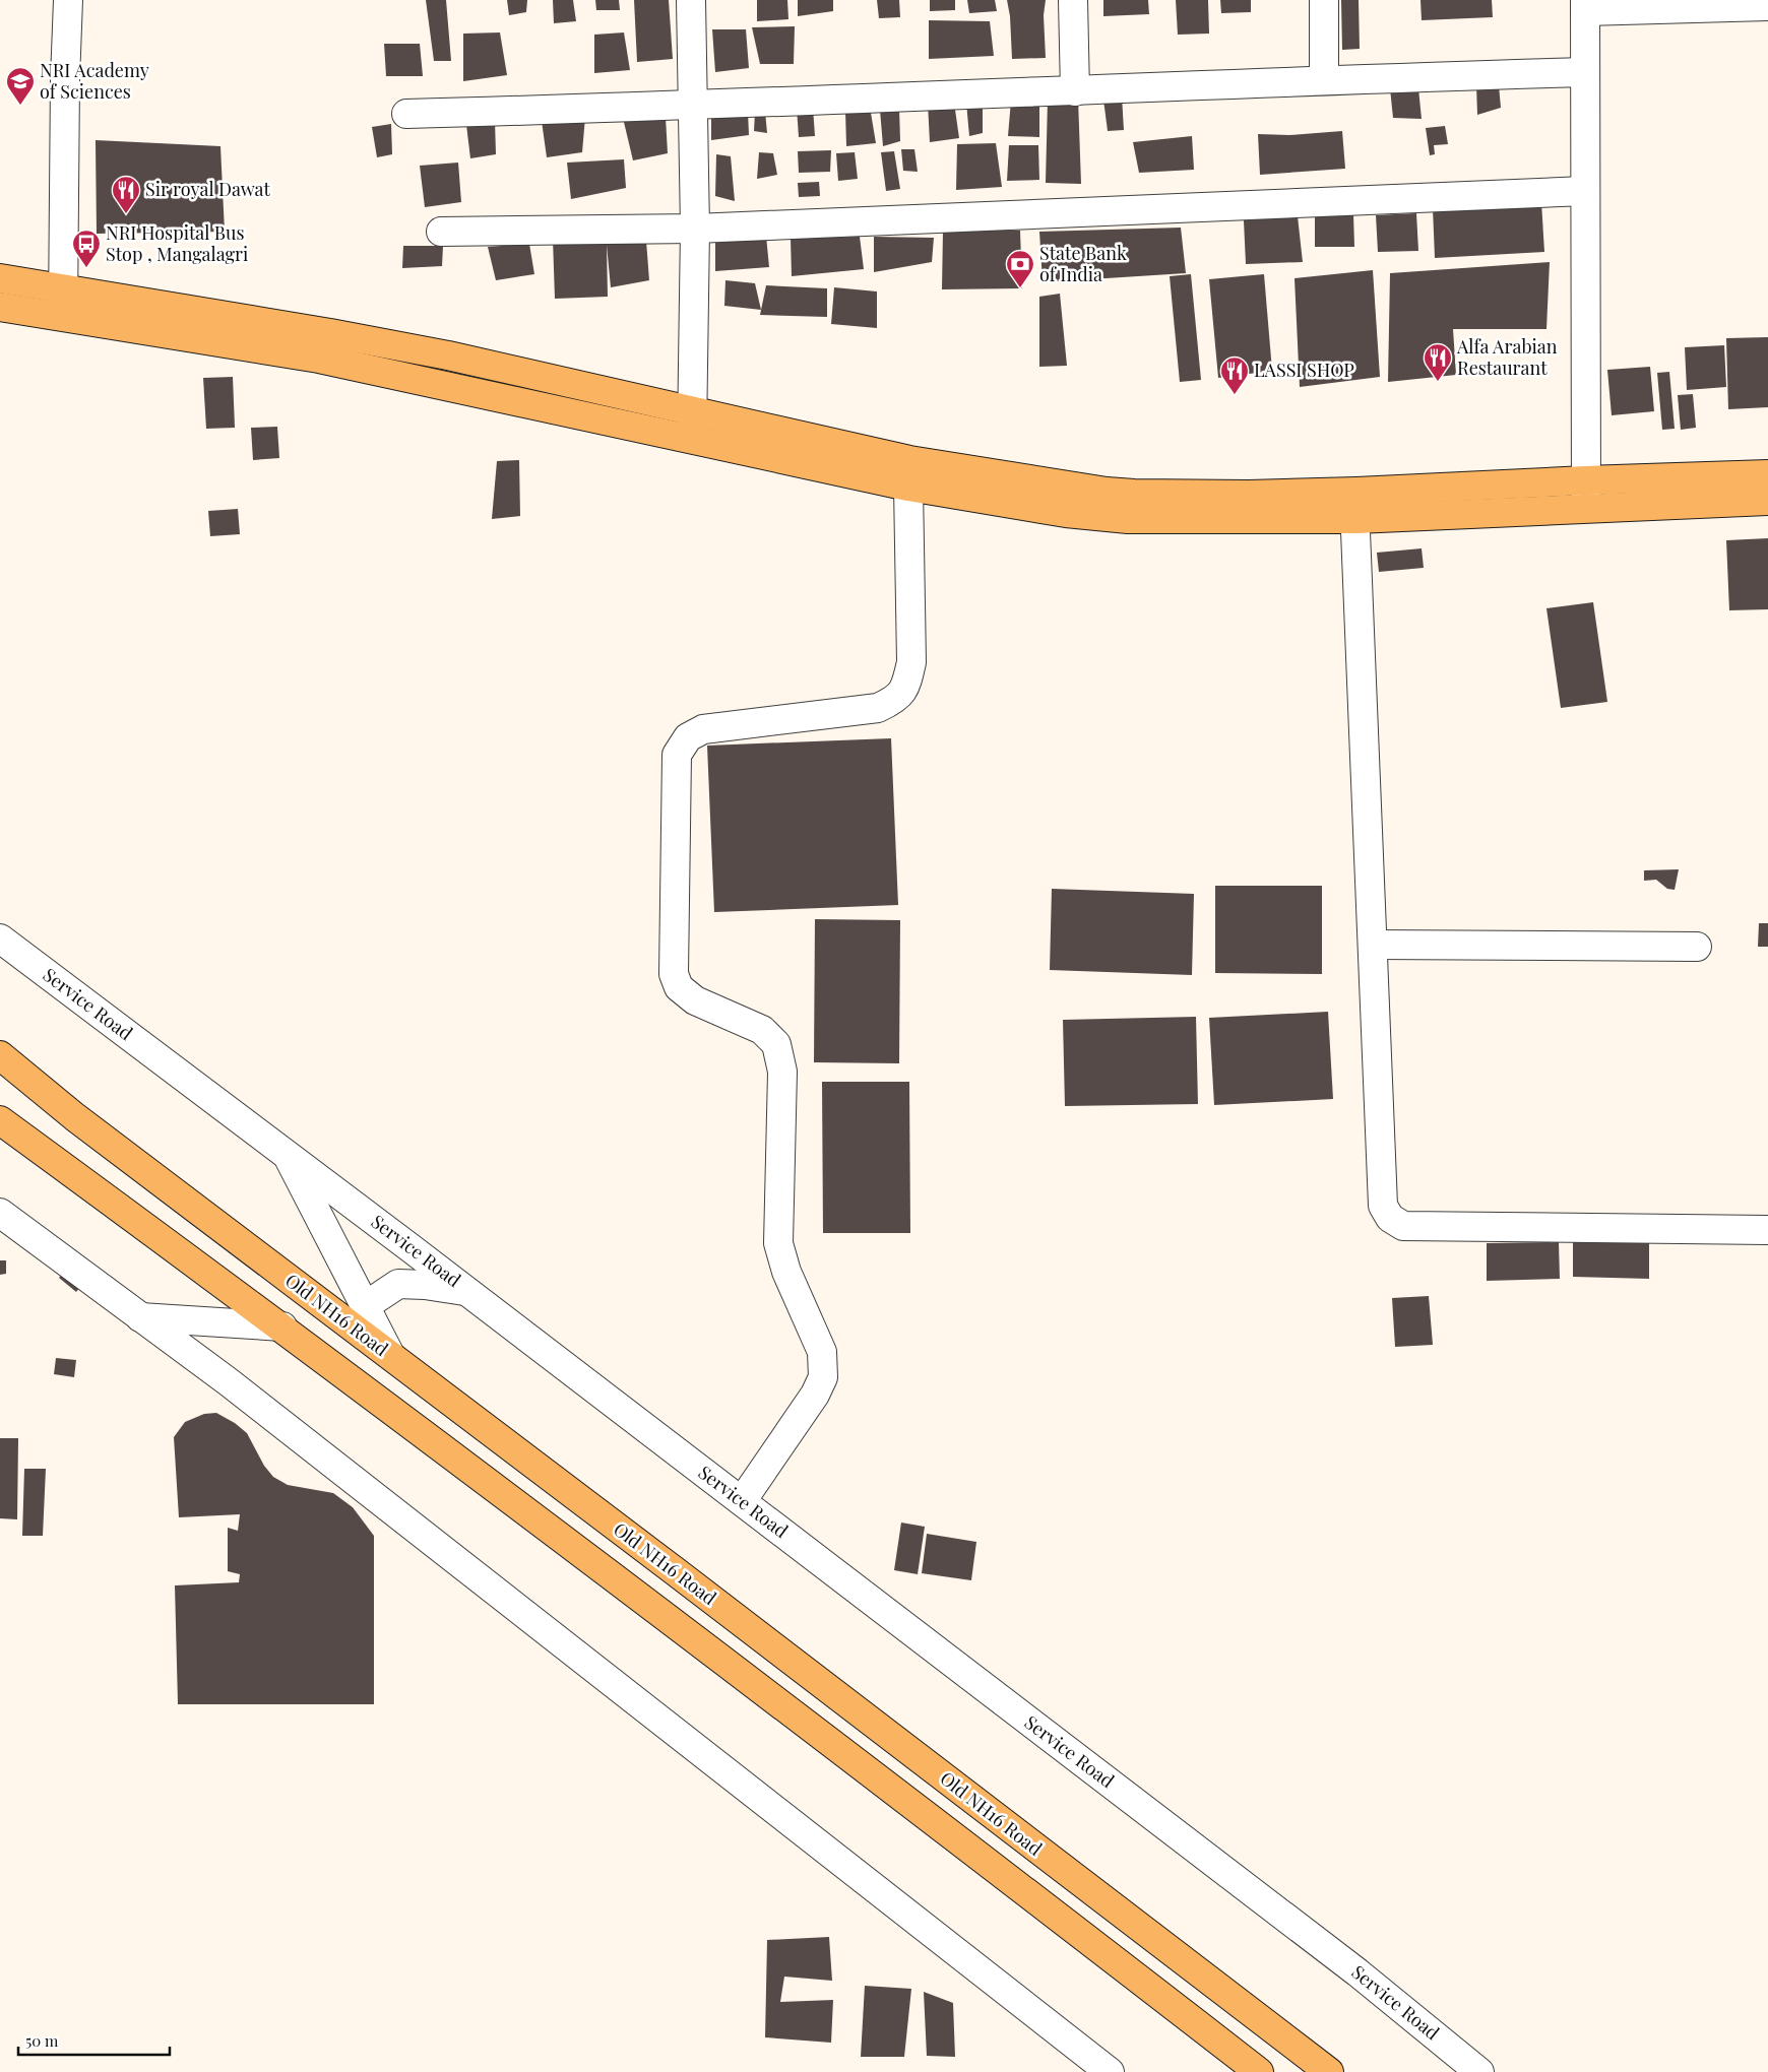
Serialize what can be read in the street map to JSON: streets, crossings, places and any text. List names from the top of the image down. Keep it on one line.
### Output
{"streets":{"main road":["Old NH16 Road"],"street":["Service Road"]},"places":{"school or university":["NRI Academy of Sciences"],"restaurant":["Sir royal Dawat","Alfa Arabian Restaurant","LASSI SHOP"],"bus stop":["NRI Hospital Bus Stop , Mangalagri"],"bank":["State Bank of India"]},"scale_bar":"50 m"}
